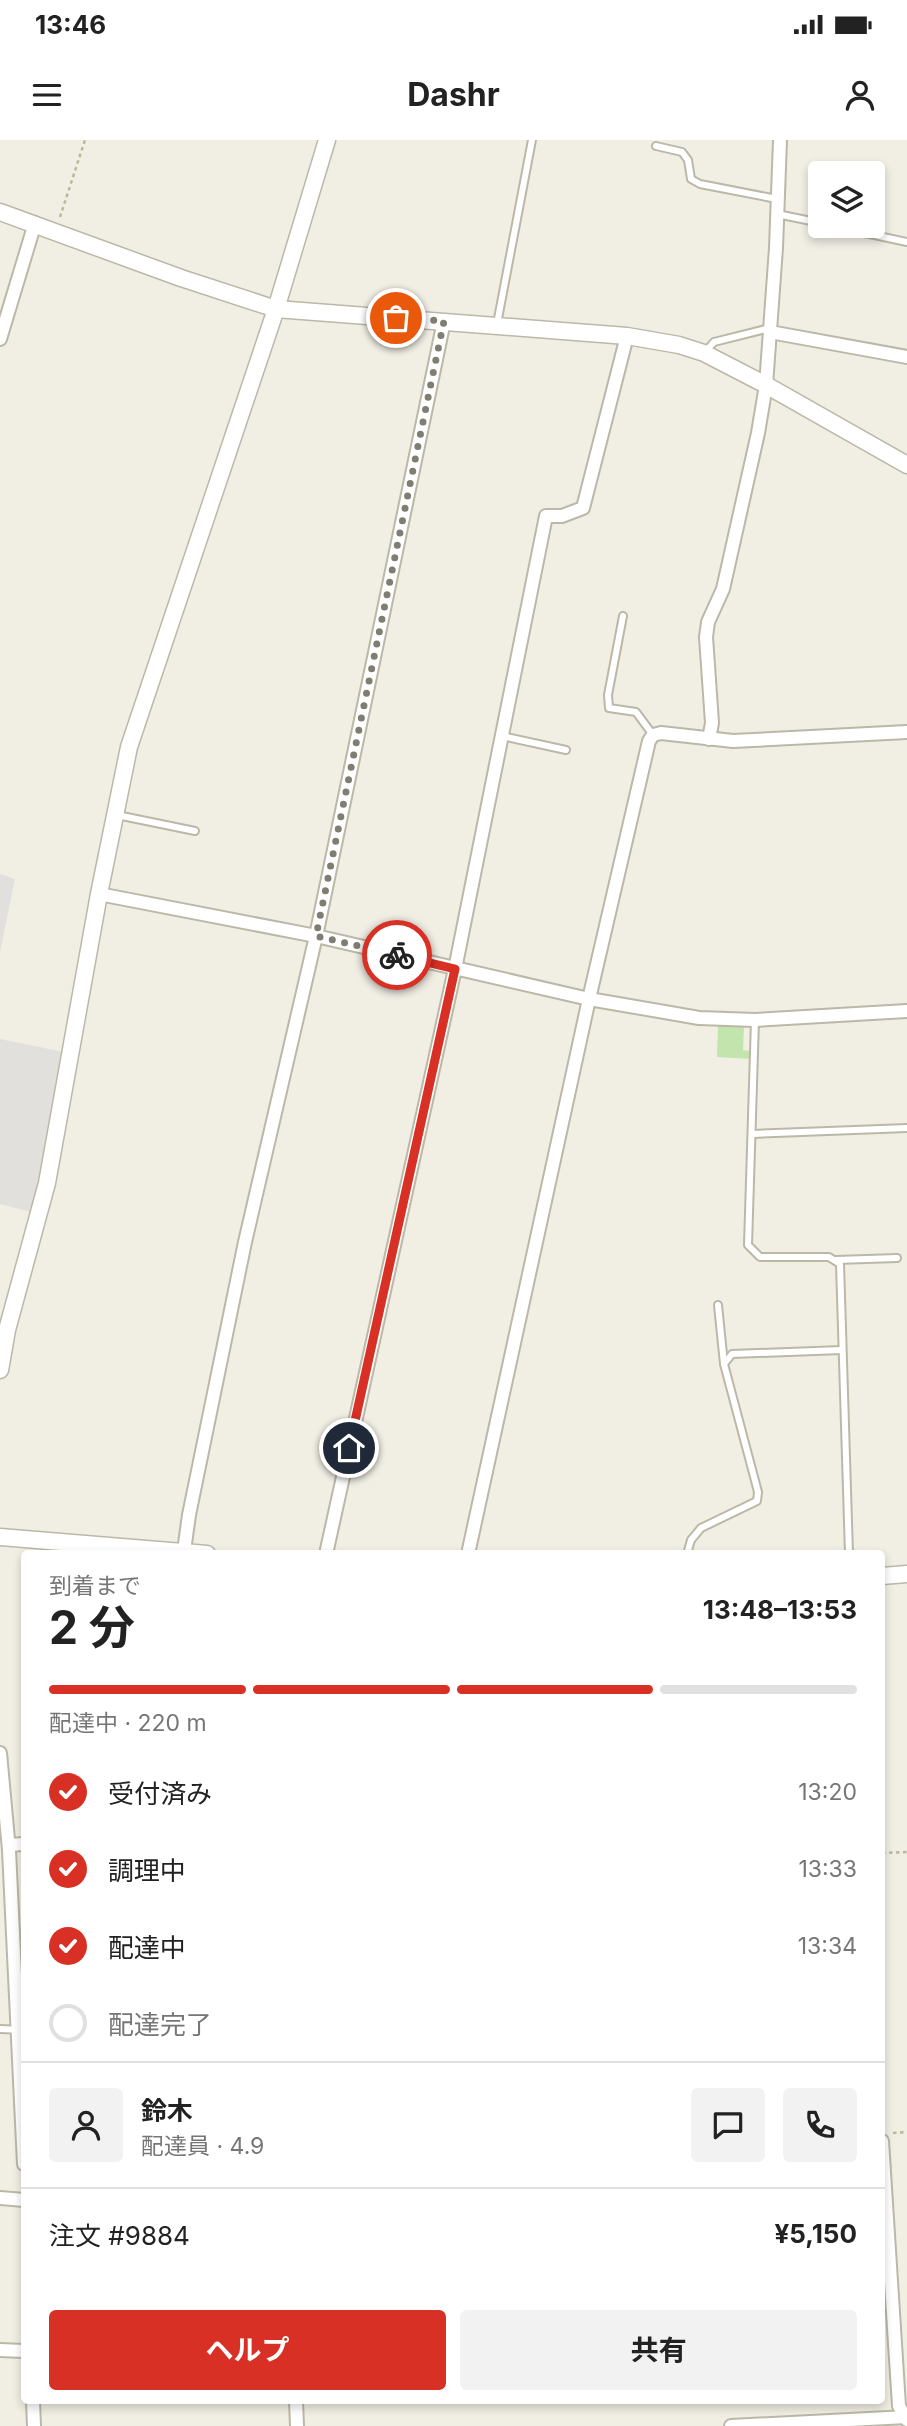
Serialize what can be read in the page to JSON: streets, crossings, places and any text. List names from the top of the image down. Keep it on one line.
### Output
{"page":{"status":"13:46","header":"Dashr","heading":["2 分","到着まで","13:48–13:53"],"panel":["鈴木","配達員 · 4.9","注文 #9884","¥5,150"],"bar":"配達中 · 220 m","list":[["受付済み","13:20"],["調理中","13:33"],["配達中","13:34"],"配達完了"],"buttons":["ヘルプ","共有"]}}
